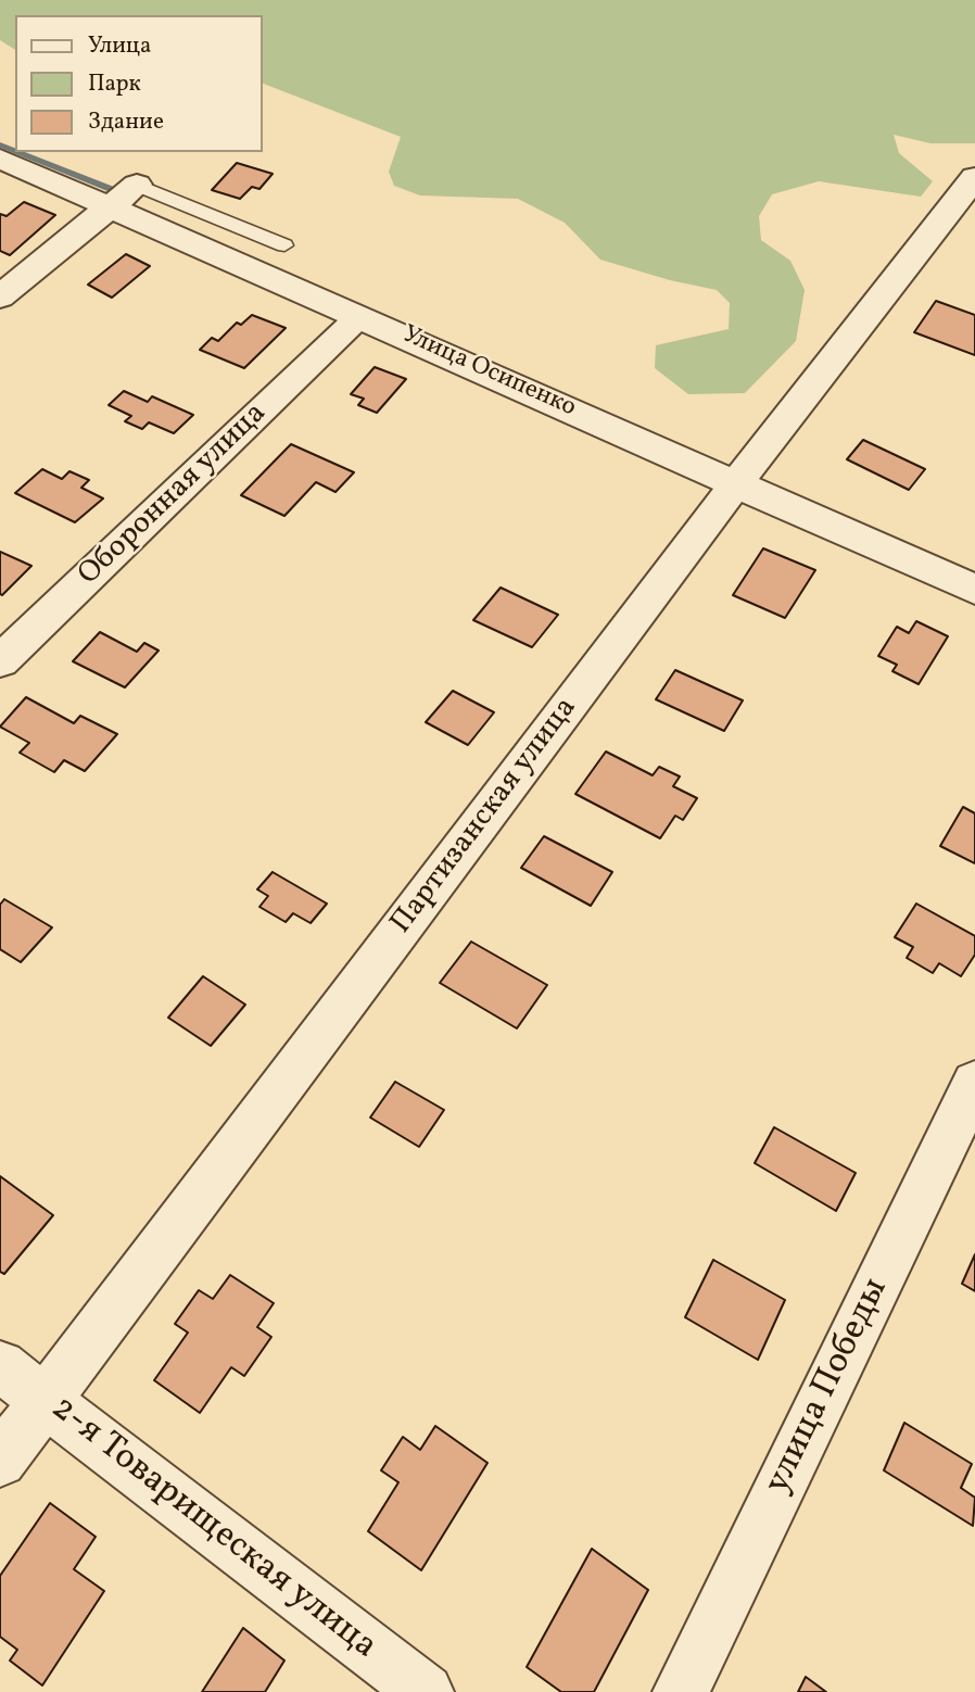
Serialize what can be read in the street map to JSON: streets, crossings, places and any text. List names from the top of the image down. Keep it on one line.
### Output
{"streets":{"street":["Улица Осипенко","Оборонная улица","Партизанская улица","улица Победы","2-я Товарищеская улица"]},"crossings":[["Улица Осипенко","Партизанская улица"],["Партизанская улица","2-я Товарищеская улица"]],"legend":["Улица","Парк","Здание"]}
